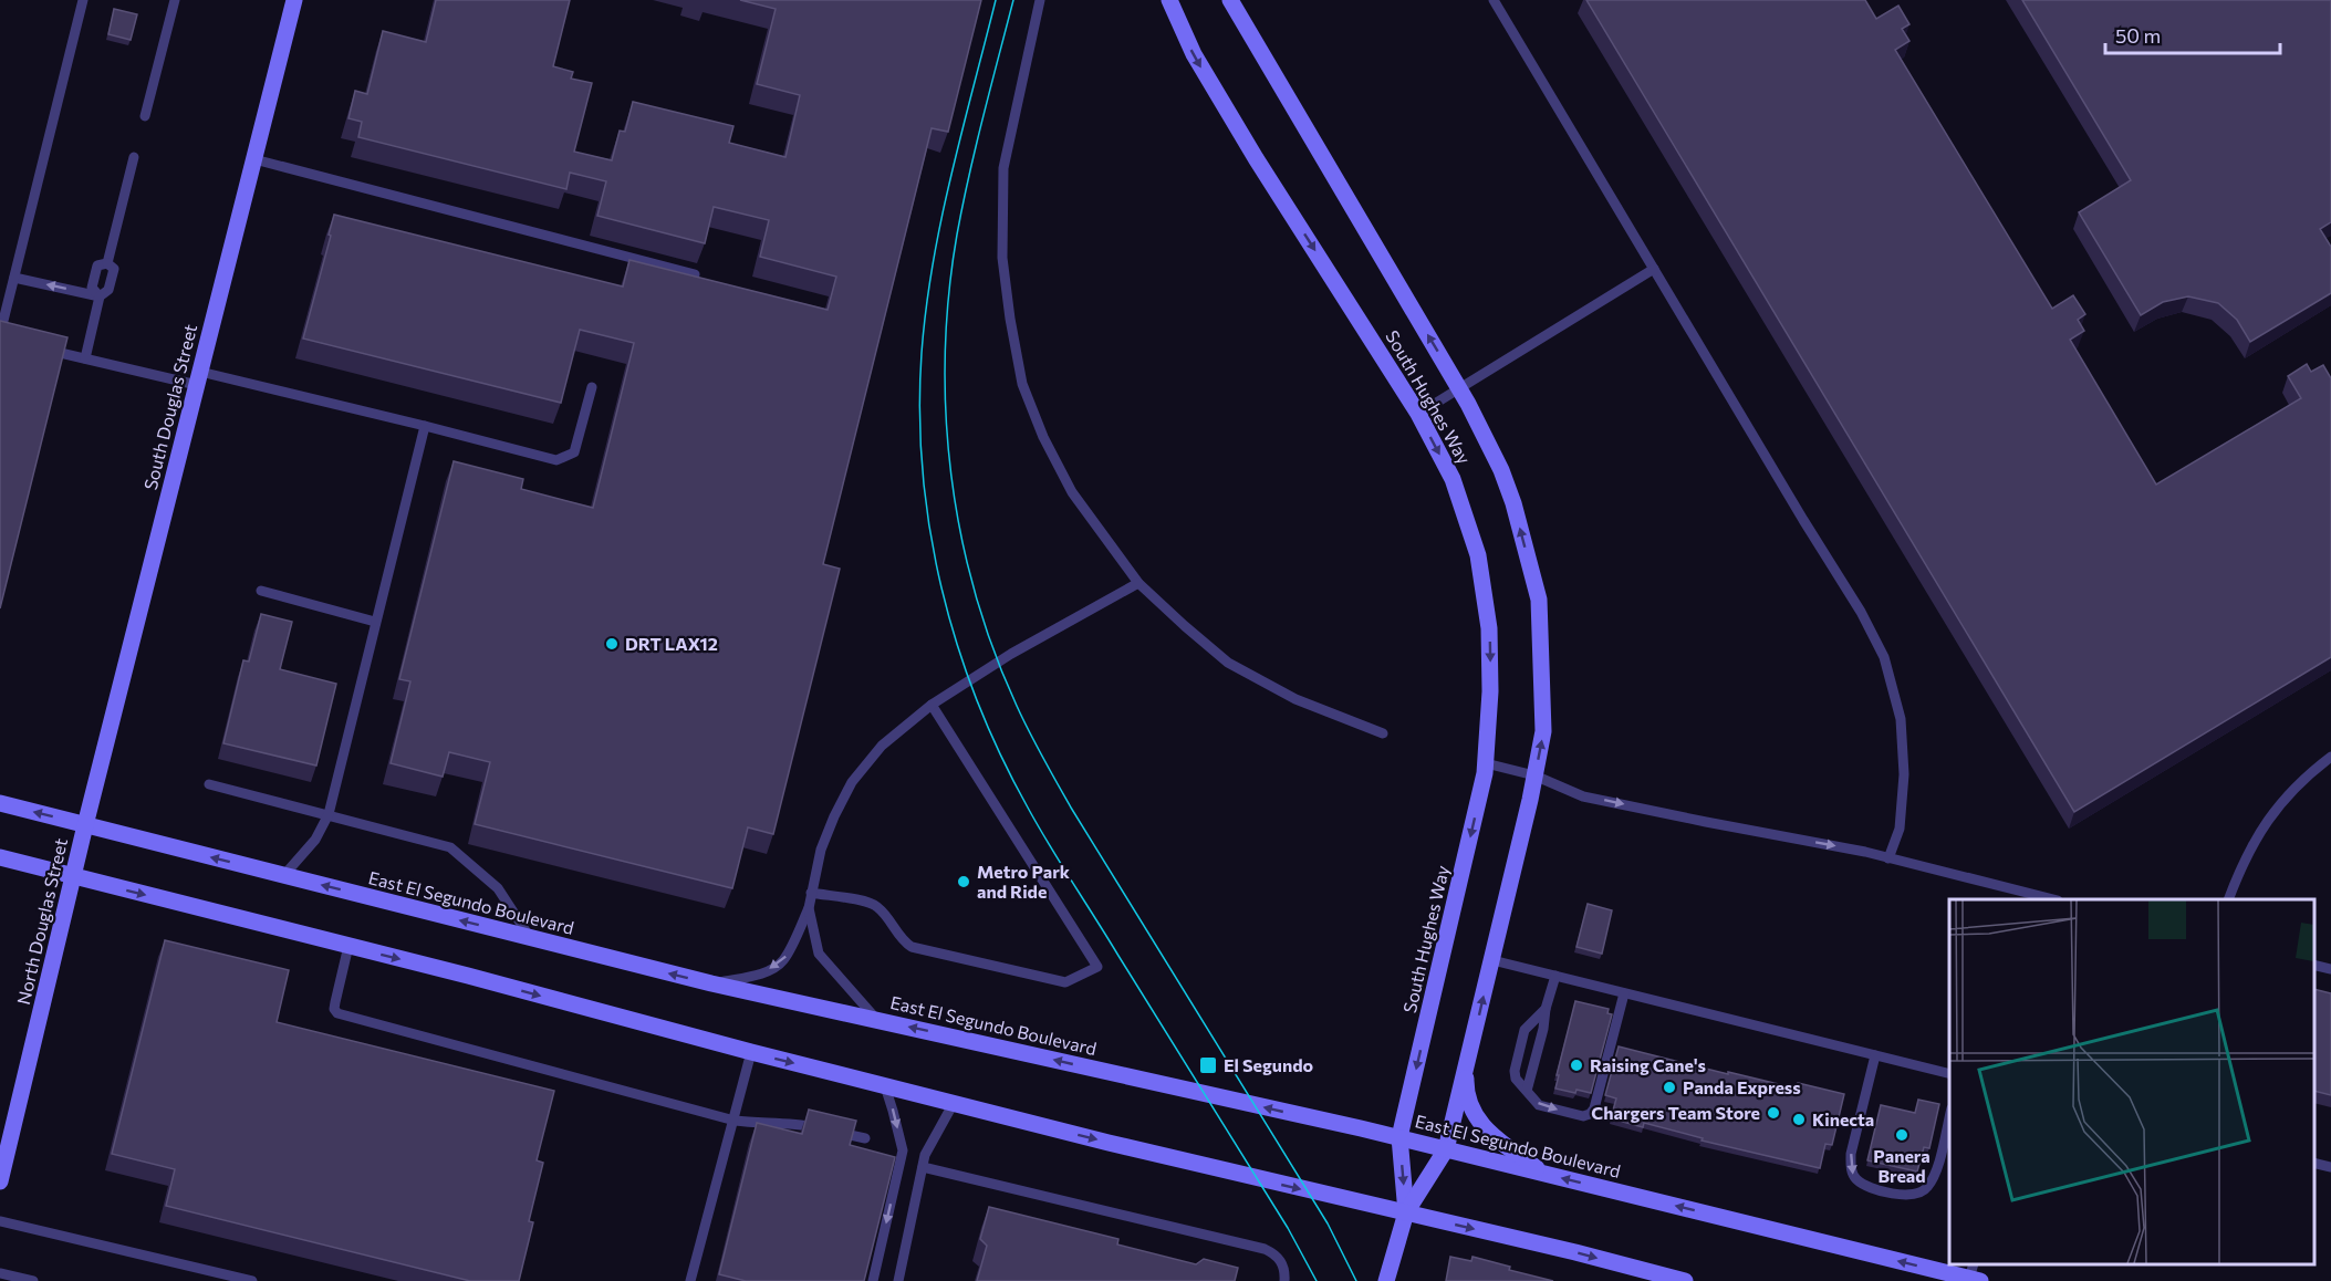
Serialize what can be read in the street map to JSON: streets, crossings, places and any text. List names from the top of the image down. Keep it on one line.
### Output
{"streets":{"main road":["South Hughes Way","South Douglas Street","East El Segundo Boulevard","North Douglas Street"]},"crossings":[["South Hughes Way","East El Segundo Boulevard"],["South Douglas Street","East El Segundo Boulevard"],["South Douglas Street","North Douglas Street"],["East El Segundo Boulevard","North Douglas Street"]],"places":{"other":["DRT LAX12","Metro Park and Ride","Raising Cane's","Panda Express","Chargers Team Store","Kinecta","Panera Bread"],"transit":["El Segundo"]},"scale_bar":"50 m"}
